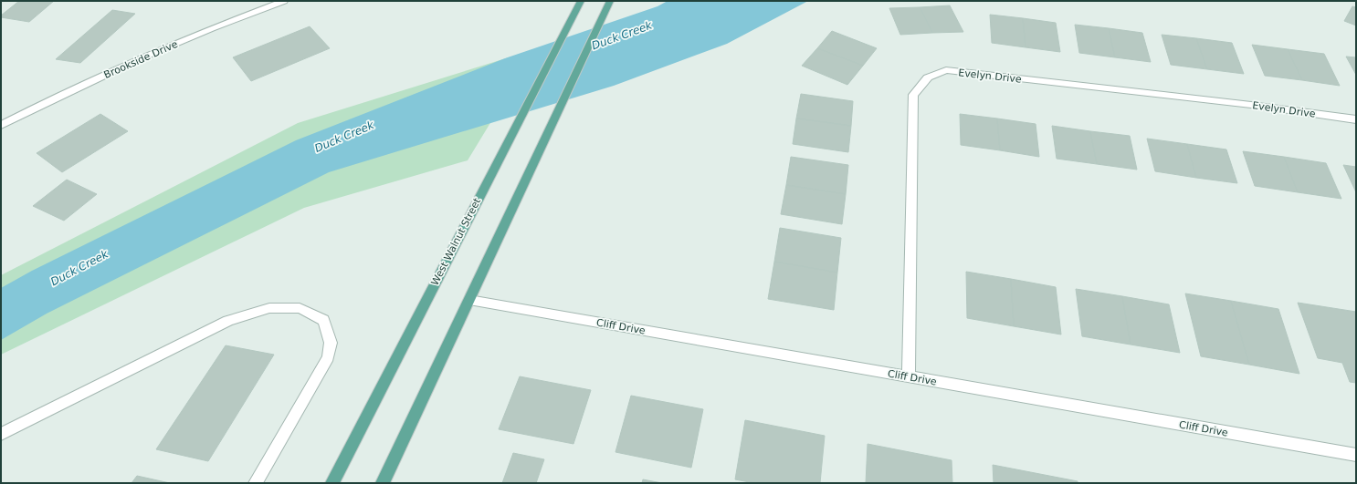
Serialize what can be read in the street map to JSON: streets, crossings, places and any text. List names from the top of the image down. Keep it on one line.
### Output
{"streets":{"main road":["West Walnut Street"],"street":["Brookside Drive","Evelyn Drive","Cliff Drive"]},"crossings":[["Evelyn Drive","Cliff Drive"]],"water":["Duck Creek"]}
